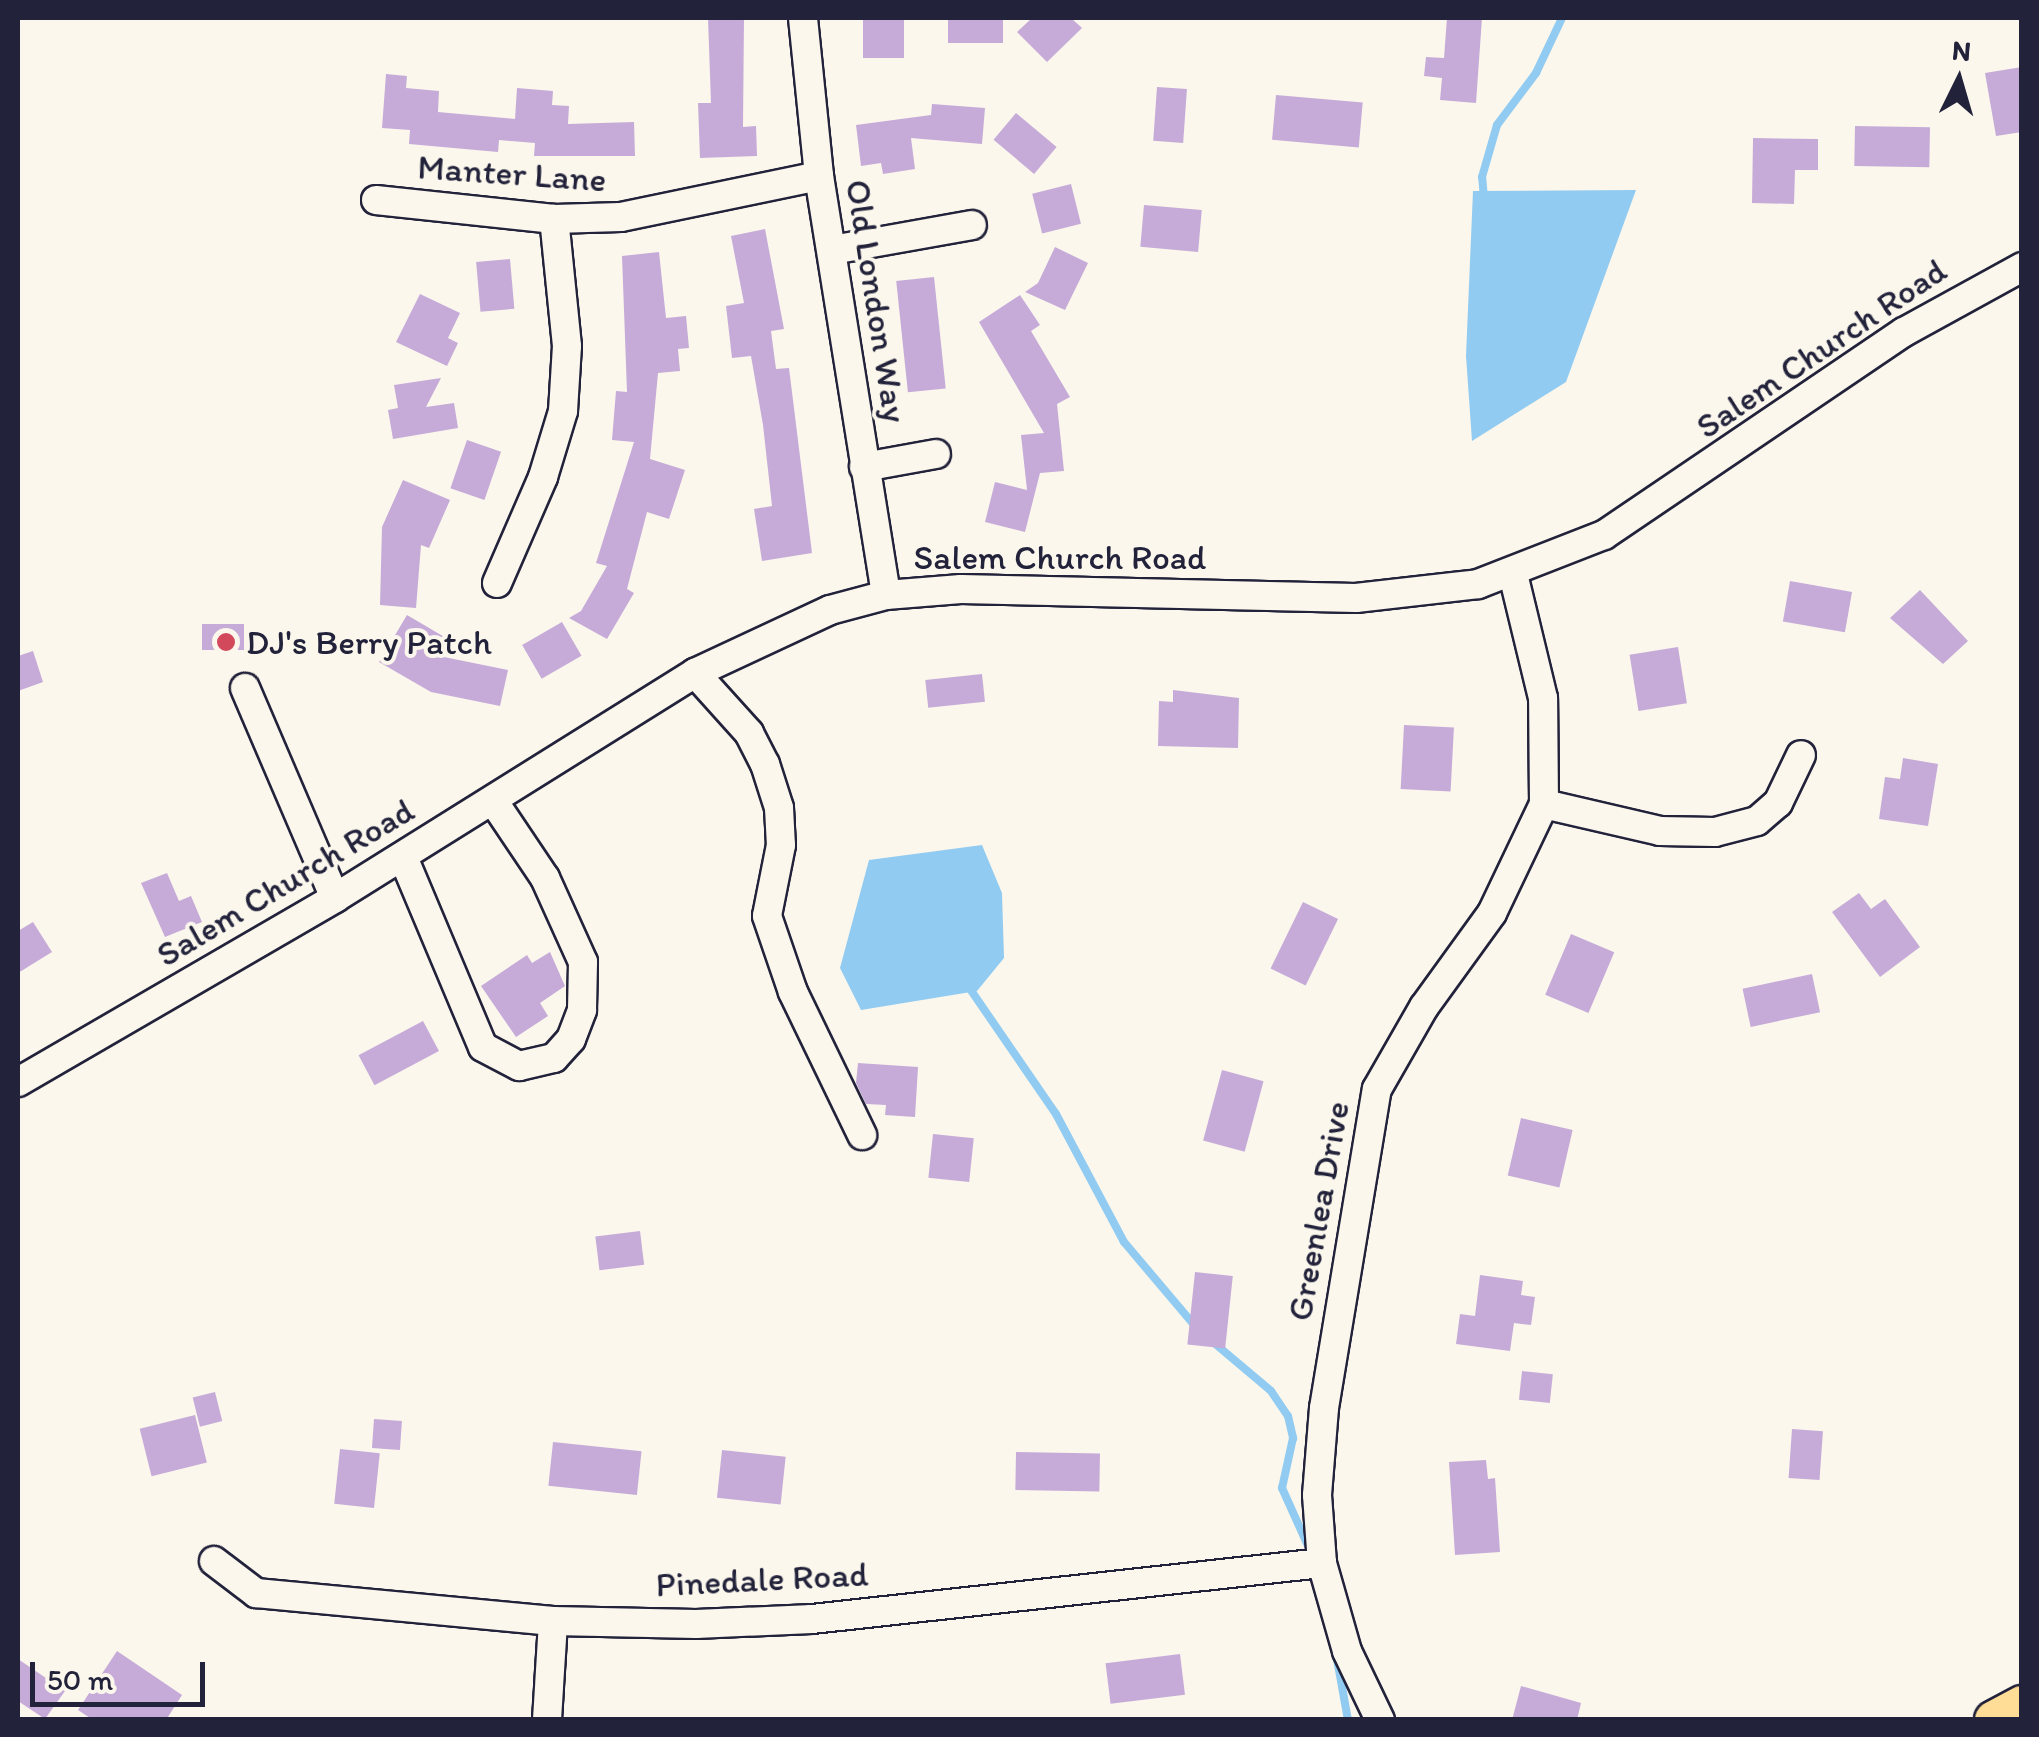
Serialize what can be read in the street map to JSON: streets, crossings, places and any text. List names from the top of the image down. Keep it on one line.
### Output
{"streets":{"street":["Manter Lane","Old London Way","Salem Church Road","Greenlea Drive","Pinedale Road"]},"crossings":[["Manter Lane","Old London Way"],["Old London Way","Salem Church Road"],["Salem Church Road","Greenlea Drive"],["Greenlea Drive","Pinedale Road"]],"places":["DJ's Berry Patch"],"scale_bar":"50 m","north":"top"}
